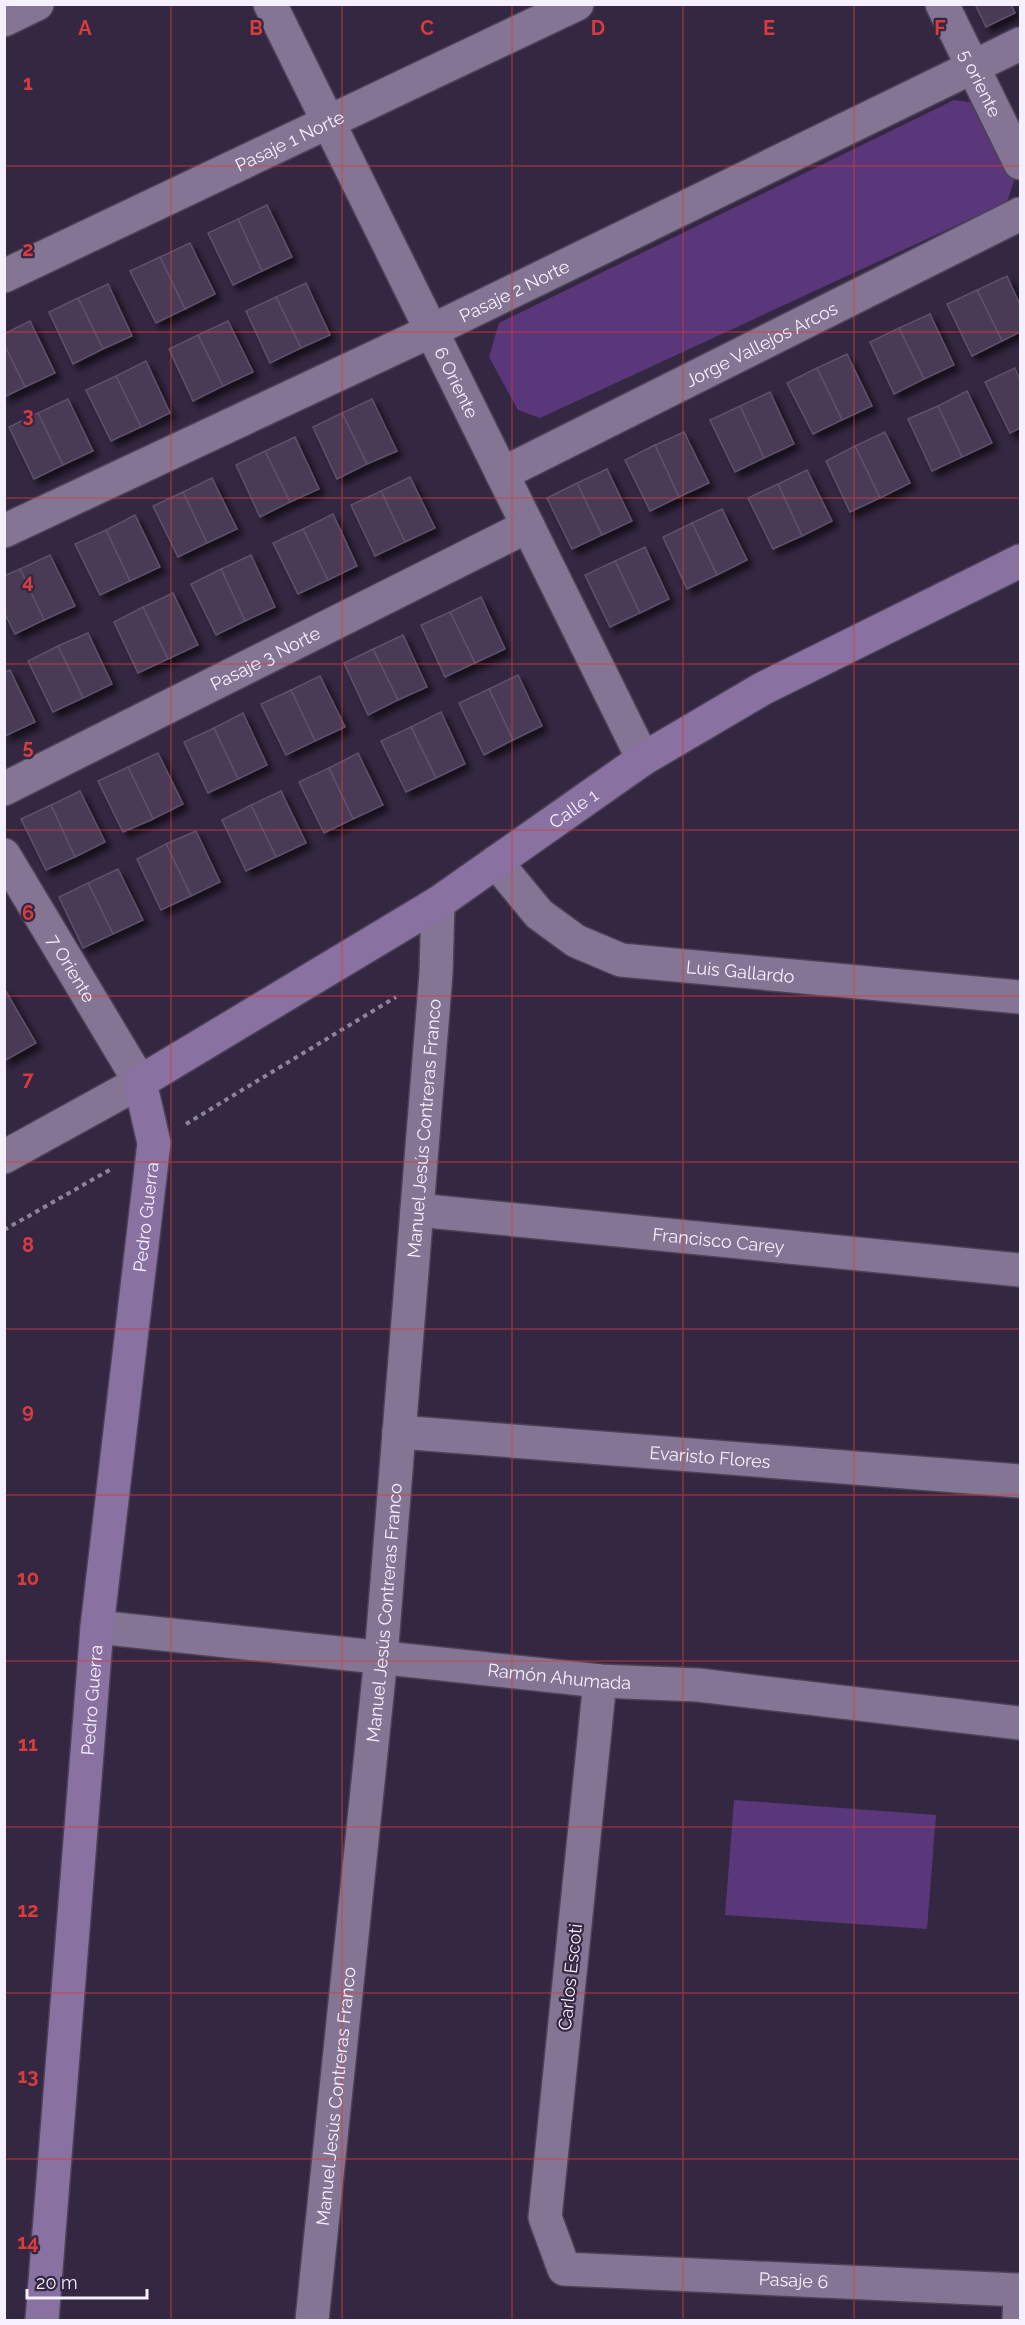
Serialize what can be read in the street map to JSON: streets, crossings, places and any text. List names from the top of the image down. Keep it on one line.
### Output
{"streets":{"street":["5 oriente","Pasaje 1 Norte","Pasaje 2 Norte","Jorge Vallejos Arcos","6 Oriente","Pasaje 3 Norte","Calle 1","7 Oriente","Luis Gallardo","Manuel Jesús Contreras Franco","Pedro Guerra","Francisco Carey","Evaristo Flores","Ramón Ahumada","Carlos Escoti","Pasaje 6"]},"crossings":[["5 oriente","Pasaje 2 Norte"],["Pasaje 1 Norte","6 Oriente"],["Pasaje 2 Norte","6 Oriente"],["Jorge Vallejos Arcos","6 Oriente"],["6 Oriente","Pasaje 3 Norte"],["6 Oriente","Calle 1"],["Calle 1","7 Oriente"],["Calle 1","Luis Gallardo"],["Calle 1","Manuel Jesús Contreras Franco"],["Calle 1","Pedro Guerra"],["7 Oriente","Pedro Guerra"],["Manuel Jesús Contreras Franco","Francisco Carey"],["Manuel Jesús Contreras Franco","Evaristo Flores"],["Manuel Jesús Contreras Franco","Ramón Ahumada"],["Pedro Guerra","Ramón Ahumada"],["Ramón Ahumada","Carlos Escoti"],["Carlos Escoti","Pasaje 6"]],"scale_bar":"20 m","grid":{"columns":["A","B","C","D","E","F"],"rows":["1","2","3","4","5","6","7","8","9","10","11","12","13","14"]}}
